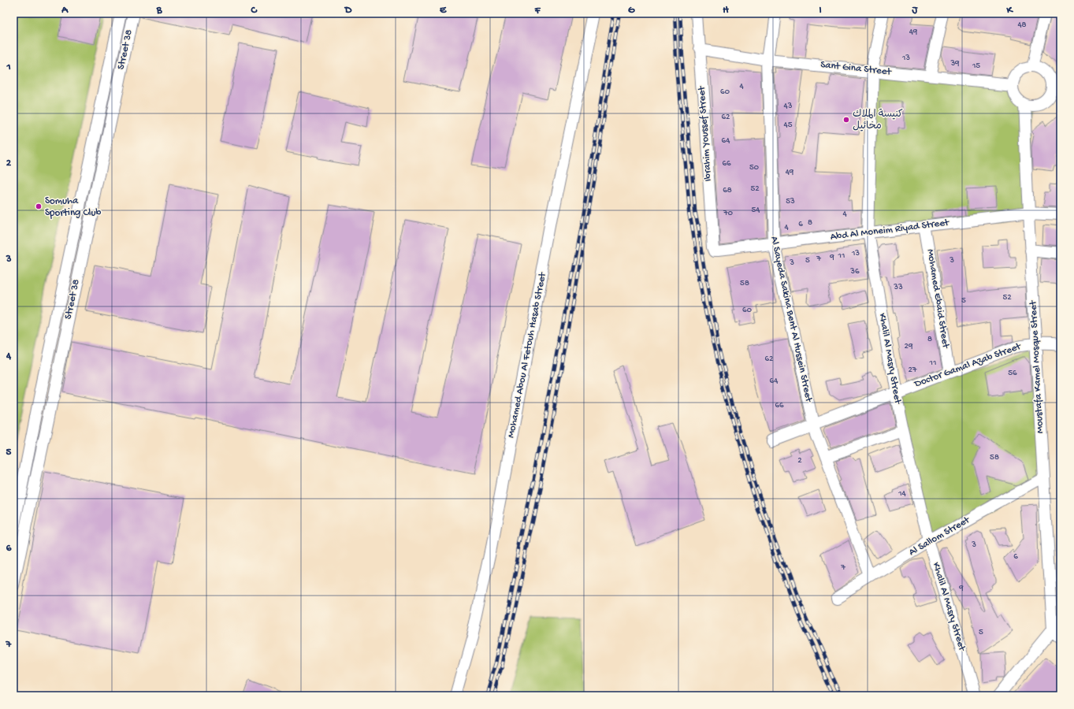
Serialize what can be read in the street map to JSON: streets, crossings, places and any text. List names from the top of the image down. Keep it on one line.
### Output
{"streets":{"street":["Street 38","Sant Gina Street","Ibrahim Youssef Street","Abd Al Moneim Riyad Street","Mohamed Ebaid Street","Al Sayeda Sakina Bent Al Hussein Street","Mohamed Abou Al Fetouh Hasab Street","Khalil Al Masry Street","Doctor Gamal Azab Street","Moustafa Kamel Mosque Street","Al Sallom Street"]},"crossings":[["Sant Gina Street","Ibrahim Youssef Street"],["Sant Gina Street","Al Sayeda Sakina Bent Al Hussein Street"],["Sant Gina Street","Khalil Al Masry Street"],["Sant Gina Street","Moustafa Kamel Mosque Street"],["Ibrahim Youssef Street","Abd Al Moneim Riyad Street"],["Abd Al Moneim Riyad Street","Mohamed Ebaid Street"],["Abd Al Moneim Riyad Street","Al Sayeda Sakina Bent Al Hussein Street"],["Abd Al Moneim Riyad Street","Khalil Al Masry Street"],["Abd Al Moneim Riyad Street","Moustafa Kamel Mosque Street"],["Mohamed Ebaid Street","Doctor Gamal Azab Street"],["Al Sayeda Sakina Bent Al Hussein Street","Doctor Gamal Azab Street"],["Al Sayeda Sakina Bent Al Hussein Street","Al Sallom Street"],["Khalil Al Masry Street","Doctor Gamal Azab Street"],["Khalil Al Masry Street","Al Sallom Street"],["Doctor Gamal Azab Street","Moustafa Kamel Mosque Street"],["Moustafa Kamel Mosque Street","Al Sallom Street"]],"places":["كنيسة الملاك مخائيل","Somuha Sporting Club"],"house_numbers":["48","49","13","39","15","4","60","43","62","45","64","66","50","49","52","68","53","54","70","4","8","6","4","13","11","9","7","5","3","3","36","58","33","52","5","60","8","29","62","11","27","56","64","66","58","2","14","3","6","7","9","5"],"grid":{"columns":["A","B","C","D","E","F","G","H","I","J","K"],"rows":["1","2","3","4","5","6","7"]}}
